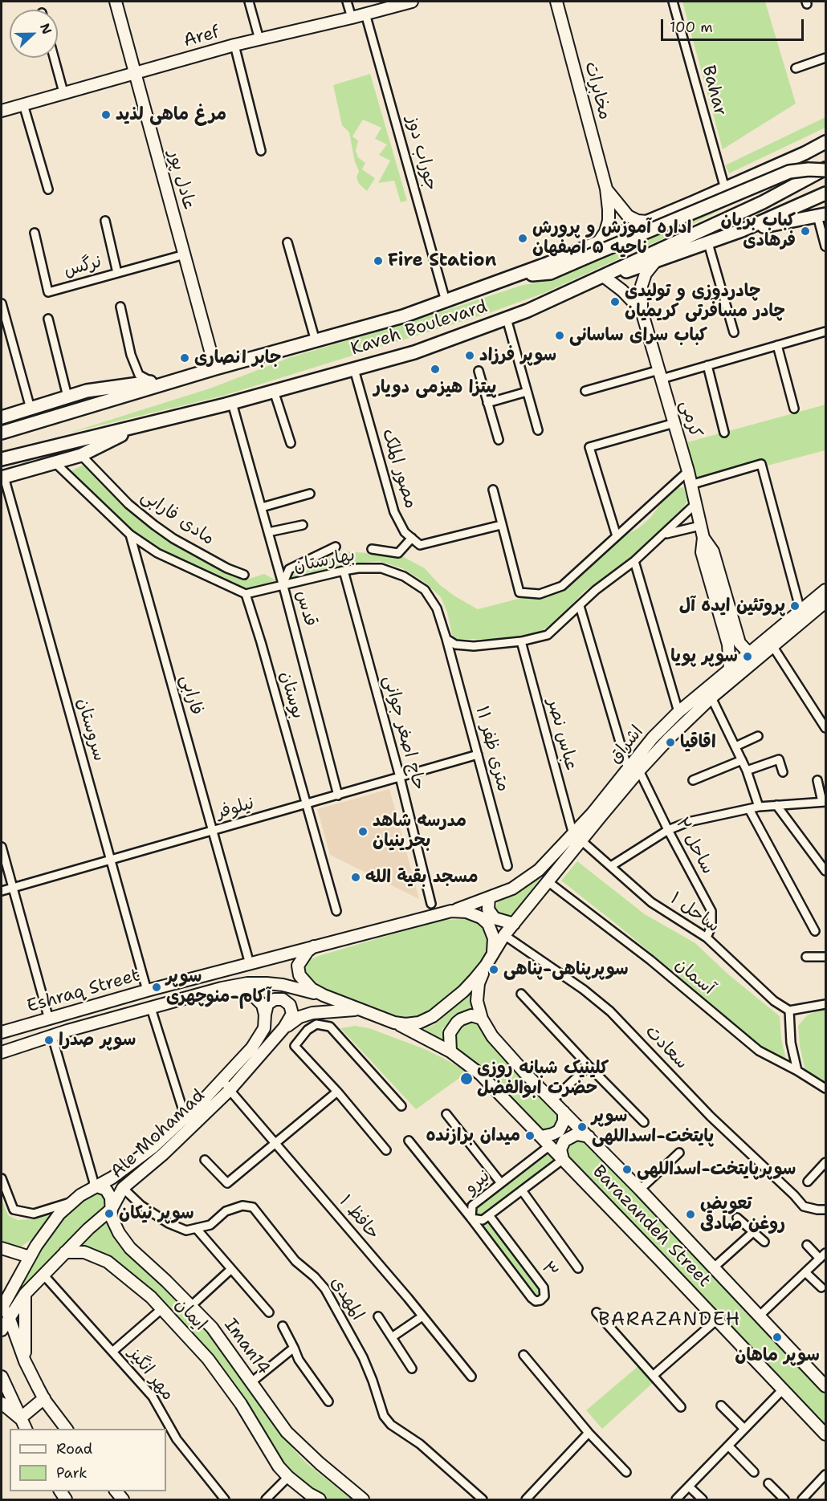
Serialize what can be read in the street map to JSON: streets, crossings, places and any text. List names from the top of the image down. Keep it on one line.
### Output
{"streets":{"main road":["Aref","مخابرات","عادل پور","Kaveh Boulevard","کرمی","اشراق","Eshraq Street","Ale Mohamad","Barazandeh Street","ایمان","Iman14"],"street":["Bahar","جوراب دوز","نرگس","مصور الملک","مادی فارابی","بهارستان","قدس","فارابی","بوستان","سروستان","حاج اصغر جوانی","عباس نصر","۱۱ متری ظفر","نیلوفر","ساحل ۲","ساحل ۱","آسمان","سعادت","نیرو","حافظ ۱","۳","المهدی","مهر انگیز"]},"crossings":[["Aref","جوراب دوز"],["Aref","عادل پور"],["Bahar","Kaveh Boulevard"],["جوراب دوز","Kaveh Boulevard"],["عادل پور","نرگس"],["عادل پور","Kaveh Boulevard"],["Kaveh Boulevard","کرمی"],["Kaveh Boulevard","مصور الملک"],["Kaveh Boulevard","قدس"],["کرمی","اشراق"],["بهارستان","قدس"],["بهارستان","بوستان"],["بهارستان","حاج اصغر جوانی"],["بهارستان","۱۱ متری ظفر"],["قدس","نیلوفر"],["فارابی","نیلوفر"],["فارابی","Eshraq Street"],["بوستان","نیلوفر"],["سروستان","نیلوفر"],["سروستان","Eshraq Street"],["حاج اصغر جوانی","نیلوفر"],["عباس نصر","اشراق"],["عباس نصر","ساحل ۱"],["اشراق","ساحل ۲"],["اشراق","ساحل ۱"],["اشراق","آسمان"],["اشراق","سعادت"],["۱۱ متری ظفر","نیلوفر"],["ساحل ۲","ساحل ۱"],["Ale Mohamad","حافظ ۱"],["Ale Mohamad","ایمان"],["Ale Mohamad","Iman14"],["Ale Mohamad","مهر انگیز"],["نیرو","Barazandeh Street"],["نیرو","۳"]],"districts":["BARAZANDEH"],"places":["مرغ ماهی لذید","کباب بریان فرهادی","اداره آموزش و پرورش ناحیه ۵ اصفهان","Fire Station","چادردوزی و تولیدی چادر مسافرتی کریمیان","کباب سرای ساسانی","سوپر فرزاد","جابر انصاری","پیتزا هیزمی دویار","پروتئین ایده آل","سوپر پویا","اقاقیا","مدرسه شاهد بحرینیان","مسجد بقیة الله","سوپرپناهی-پناهی","سوپر آکام-منوچهری","سوپر صدرا","کلینیک شبانه روزی حضرت ابوالفضل","سوپر پایتخت-اسداللهی","میدان برازنده","سوپرپایتخت-اسداللهی","سوپر نیکان","تعویض روغن صادقی","سوپر ماهان"],"legend":["Road","Park"],"scale_bar":"100 m","north":"right"}
